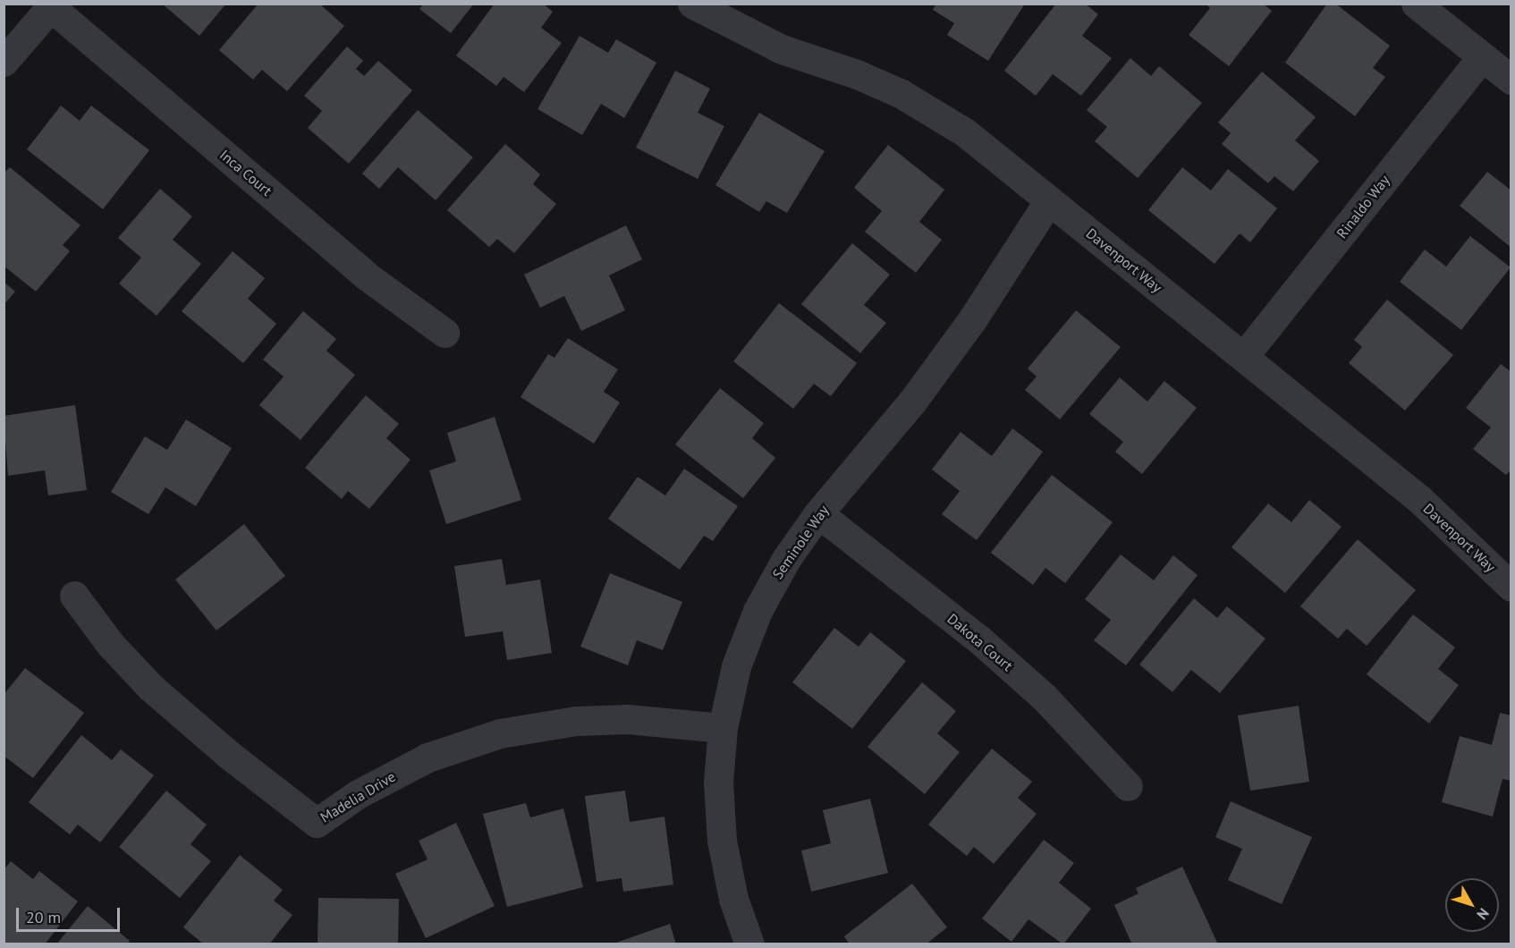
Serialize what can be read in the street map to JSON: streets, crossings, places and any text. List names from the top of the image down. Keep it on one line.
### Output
{"streets":{"street":["Inca Court","Rinaldo Way","Davenport Way","Seminole Way","Dakota Court","Madelia Drive"]},"crossings":[["Rinaldo Way","Davenport Way"],["Davenport Way","Seminole Way"],["Seminole Way","Dakota Court"],["Seminole Way","Madelia Drive"]],"scale_bar":"20 m","north":"bottom right"}
